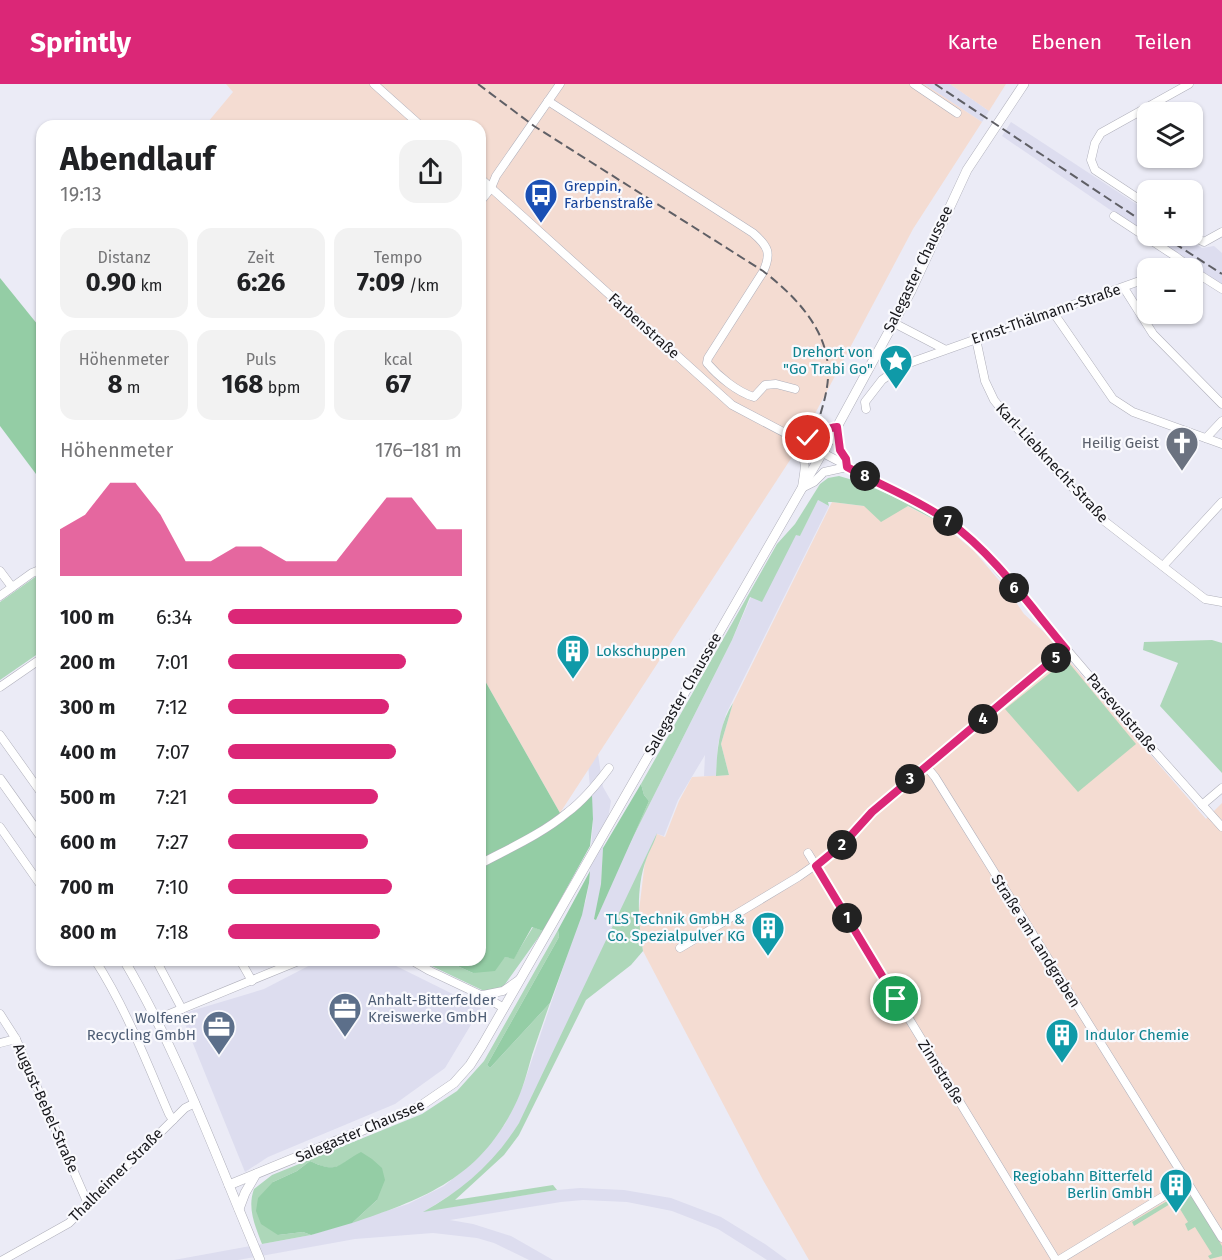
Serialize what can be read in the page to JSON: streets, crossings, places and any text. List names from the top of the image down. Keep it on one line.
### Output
{"streets":{"main road":["Salegaster Chaussee"],"street":["Ernst-Thälmann-Straße","Farbenstraße","Karl-Liebknecht-Straße","Parsevalstraße","Straße am Landgraben","Zinnstraße","August-Bebel-Straße","Thalheimer Straße"]},"crossings":[["Salegaster Chaussee","Farbenstraße"],["Salegaster Chaussee","Parsevalstraße"],["Ernst-Thälmann-Straße","Karl-Liebknecht-Straße"],["Farbenstraße","Parsevalstraße"],["August-Bebel-Straße","Thalheimer Straße"]],"places":{"bus stop":["Greppin, Farbenstraße"],"place":["Drehort von \"Go Trabi Go\""],"church":["Heilig Geist"],"building":["Lokschuppen","TLS Technik GmbH & Co. Spezialpulver KG","Indulor Chemie","Regiobahn Bitterfeld Berlin GmbH"],"office":["Anhalt-Bitterfelder Kreiswerke GmbH","Wolfener Recycling GmbH"]},"page":{"header":"Sprintly","nav":["Karte","Ebenen","Teilen"],"map_buttons":["+","−"],"heading":["Abendlauf","19:13"],"stats":[["Distanz","0.90 km"],["Zeit","6:26"],["Tempo","7:09 /km"],["Höhenmeter","8 m"],["Puls","168 bpm"],["kcal","67"]],"chart":["Höhenmeter","176–181 m"],"pins":["8","7","6","5","4","3","2","1"],"list":[{"name":"100 m","note":"6:34"},{"name":"200 m","note":"7:01"},{"name":"300 m","note":"7:12"},{"name":"400 m","note":"7:07"},{"name":"500 m","note":"7:21"},{"name":"600 m","note":"7:27"},{"name":"700 m","note":"7:10"},{"name":"800 m","note":"7:18"}]}}
